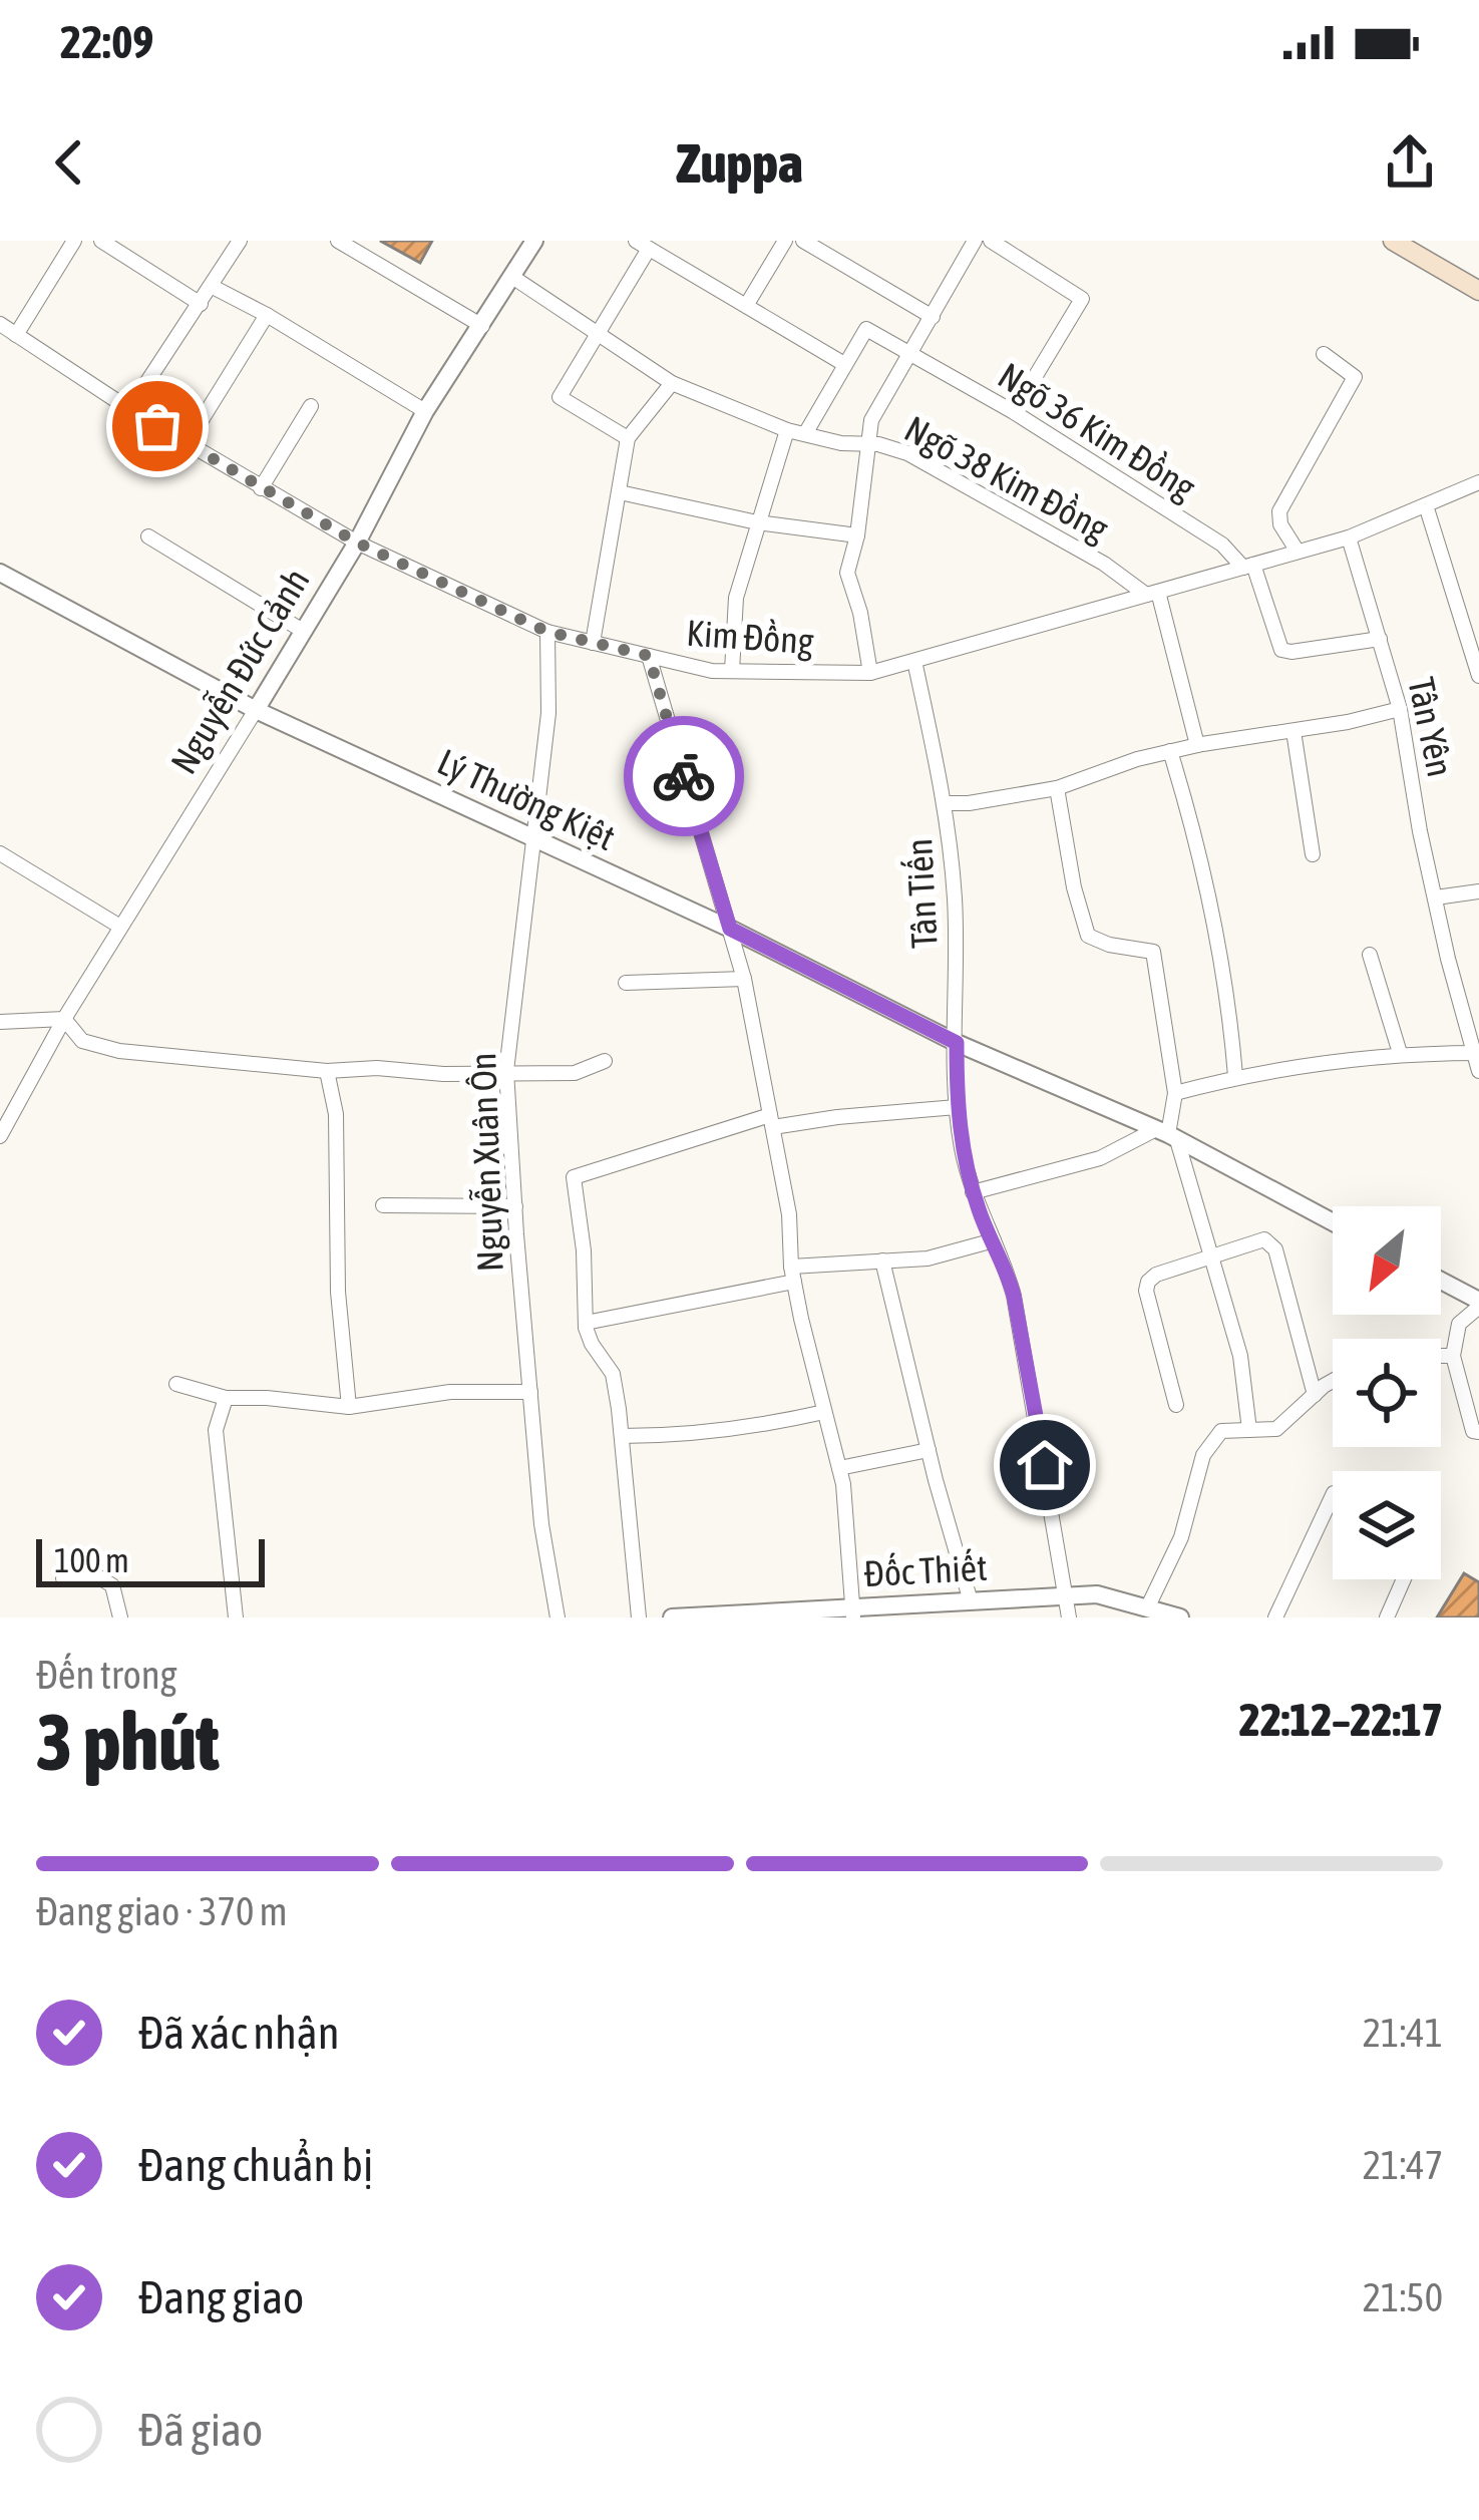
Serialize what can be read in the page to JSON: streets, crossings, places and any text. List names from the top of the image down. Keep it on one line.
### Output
{"streets":{"street":["Ngõ 36 Kim Đồng","Ngõ 38 Kim Đồng","Kim Đồng","Nguyễn Đức Cảnh","Tân Yên","Lý Thường Kiệt","Tân Tiến","Nguyễn Xuân Ôn","Đốc Thiết"]},"crossings":[["Ngõ 36 Kim Đồng","Kim Đồng"],["Ngõ 38 Kim Đồng","Kim Đồng"],["Ngõ 38 Kim Đồng","Nguyễn Đức Cảnh"],["Kim Đồng","Nguyễn Đức Cảnh"],["Kim Đồng","Tân Yên"],["Kim Đồng","Tân Tiến"],["Kim Đồng","Nguyễn Xuân Ôn"],["Nguyễn Đức Cảnh","Lý Thường Kiệt"],["Lý Thường Kiệt","Tân Tiến"],["Lý Thường Kiệt","Nguyễn Xuân Ôn"],["Tân Tiến","Đốc Thiết"]],"scale_bar":"100 m","north":"bottom left","page":{"status":"22:09","header":"Zuppa","scale":"100 m","heading":["3 phút","Đến trong","22:12–22:17"],"bar":"Đang giao · 370 m","list":[["Đã xác nhận","21:41"],["Đang chuẩn bị","21:47"],["Đang giao","21:50"],"Đã giao"]}}
